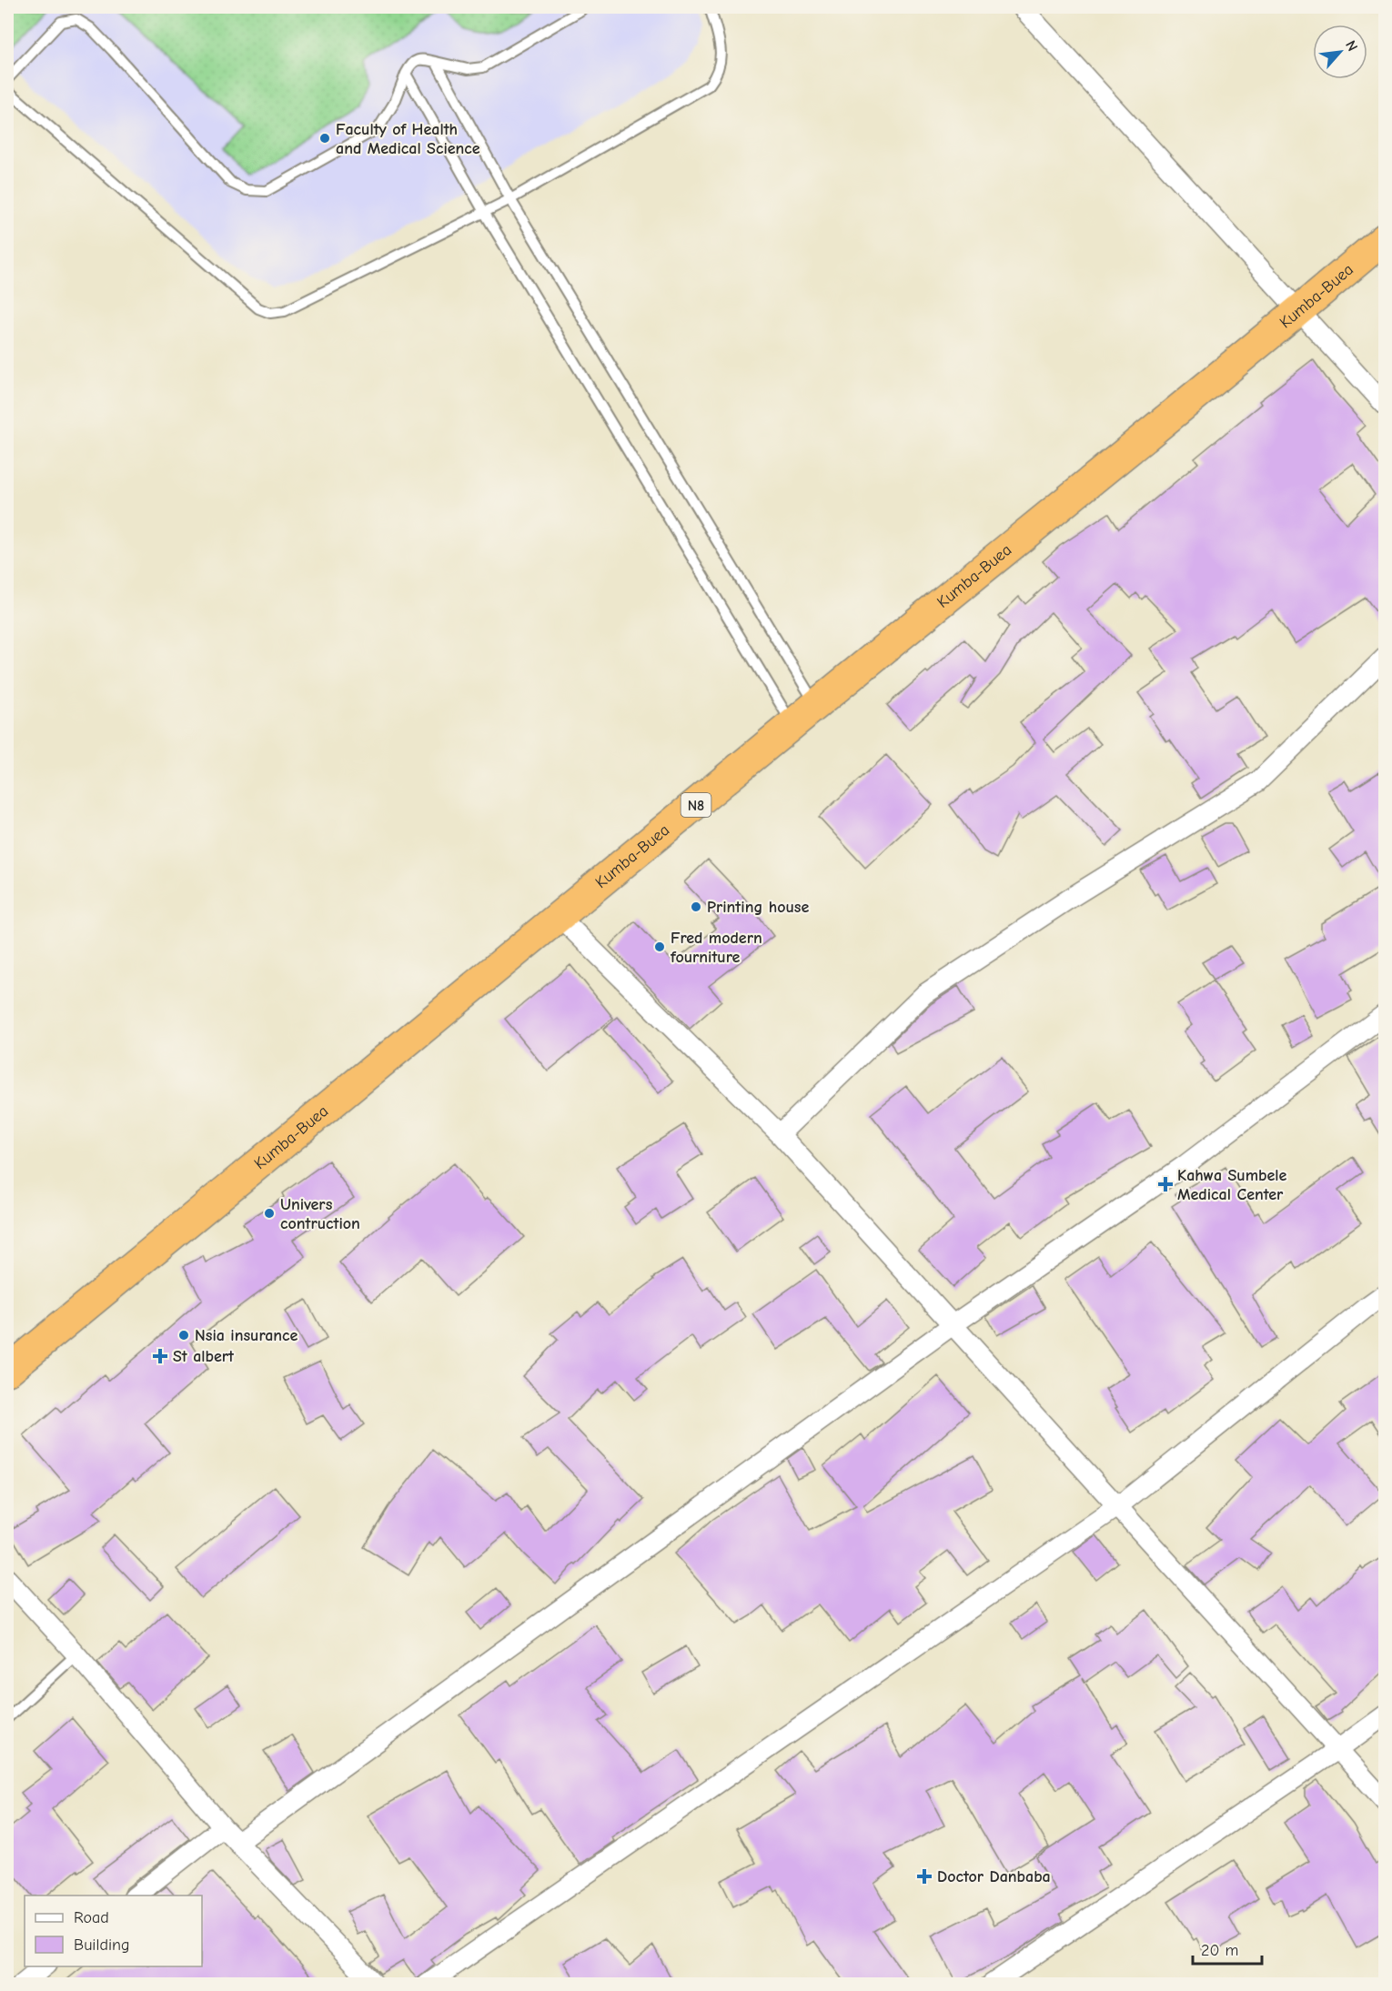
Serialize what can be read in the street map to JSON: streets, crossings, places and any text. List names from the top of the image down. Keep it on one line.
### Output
{"streets":{"highway":["Kumba-Buea","N8"]},"places":{"other":["Faculty of Health and Medical Science","Printing house","Fred modern fourniture","Univers contruction","Nsia insurance"],"health":["Kahwa Sumbele Medical Center","St albert","Doctor Danbaba"]},"legend":["Road","Building"],"scale_bar":"20 m","north":"top right"}
